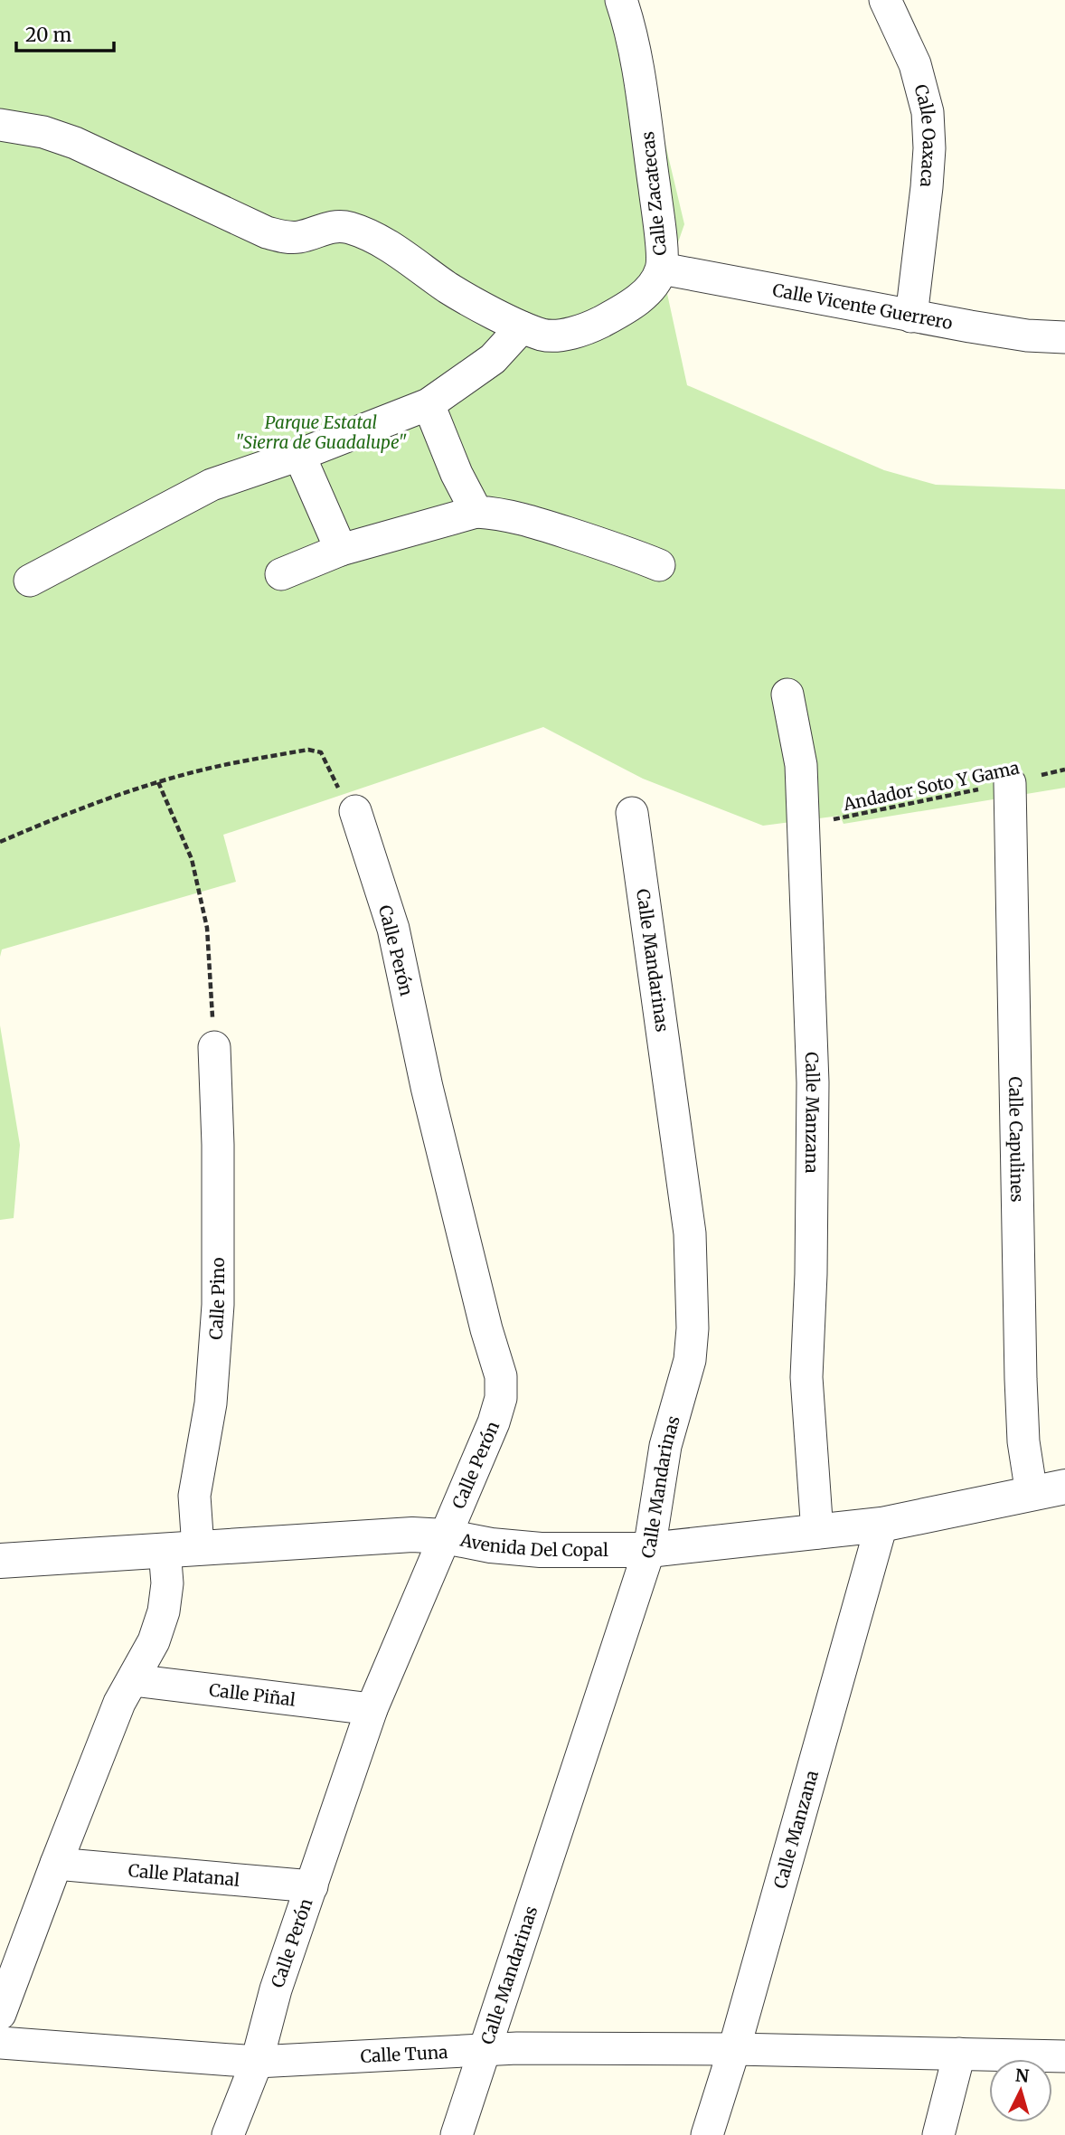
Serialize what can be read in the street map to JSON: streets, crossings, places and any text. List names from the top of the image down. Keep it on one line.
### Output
{"streets":{"street":["Calle Oaxaca","Calle Zacatecas","Calle Vicente Guerrero","Calle Perón","Calle Mandarinas","Calle Manzana","Calle Capulines","Calle Pino","Avenida Del Copal","Calle Piñal","Calle Platanal","Calle Tuna"],"path":["Andador Soto Y Gama"]},"crossings":[["Calle Oaxaca","Calle Vicente Guerrero"],["Calle Zacatecas","Calle Vicente Guerrero"],["Andador Soto Y Gama","Calle Manzana"],["Andador Soto Y Gama","Calle Capulines"],["Calle Perón","Avenida Del Copal"],["Calle Perón","Calle Piñal"],["Calle Perón","Calle Platanal"],["Calle Perón","Calle Tuna"],["Calle Mandarinas","Avenida Del Copal"],["Calle Mandarinas","Calle Tuna"],["Calle Manzana","Avenida Del Copal"],["Calle Manzana","Calle Tuna"],["Calle Capulines","Avenida Del Copal"],["Calle Pino","Avenida Del Copal"]],"parks":["Parque Estatal \"Sierra de Guadalupe\""],"scale_bar":"20 m","north":"top"}
